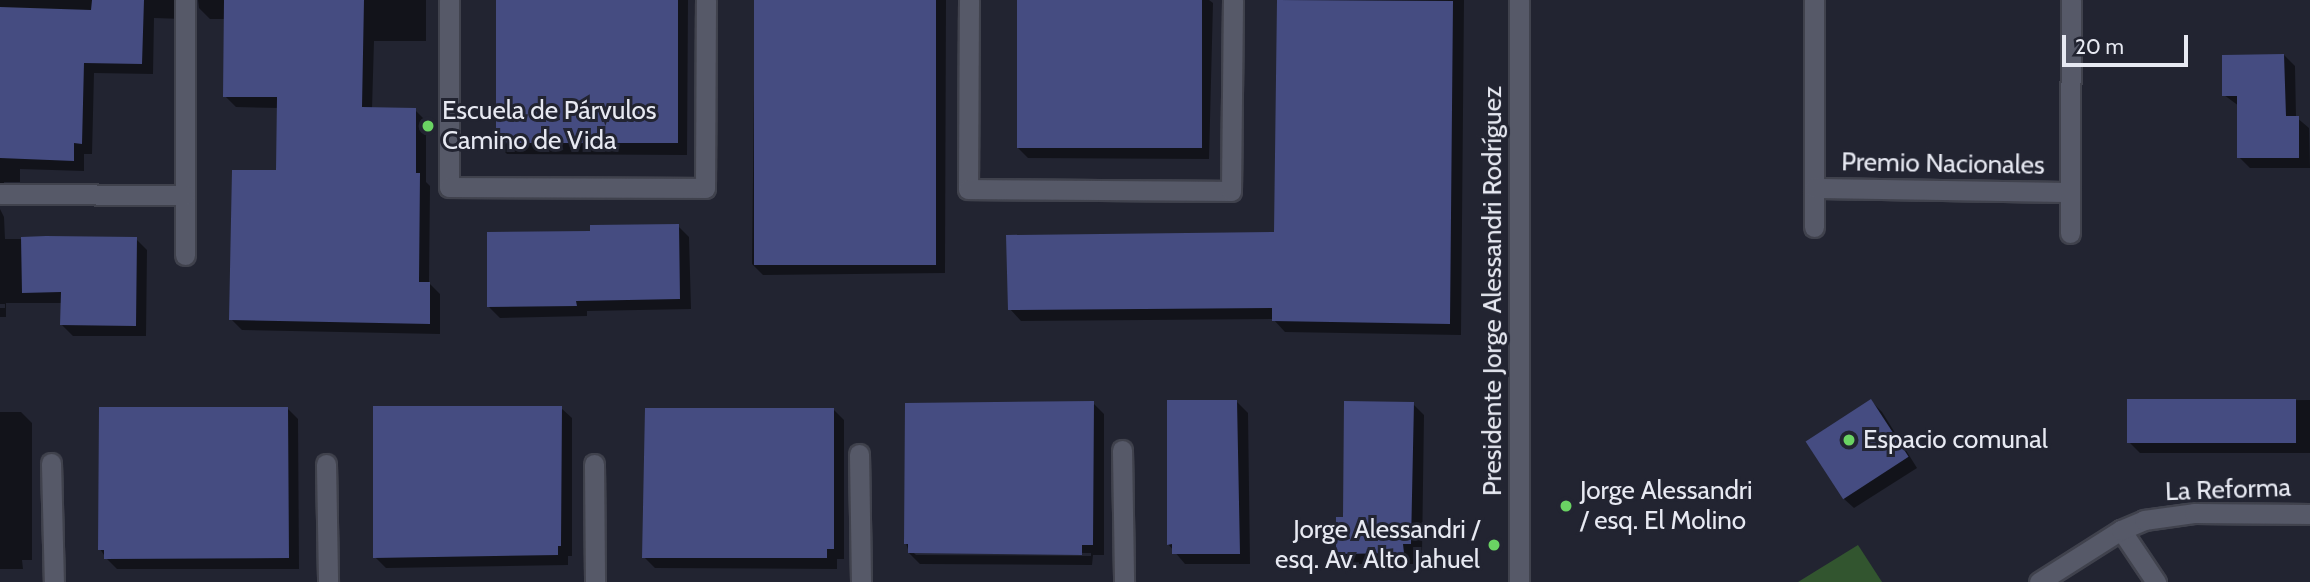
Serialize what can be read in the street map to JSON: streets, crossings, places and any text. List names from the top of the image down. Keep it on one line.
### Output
{"streets":{"street":["Premio Nacionales","Presidente Jorge Alessandri Rodríguez","La Reforma"]},"places":["Escuela de Párvulos Camino de Vida","Espacio comunal","Jorge Alessandri / esq. El Molino","Jorge Alessandri / esq. Av. Alto Jahuel"],"scale_bar":"20 m"}
